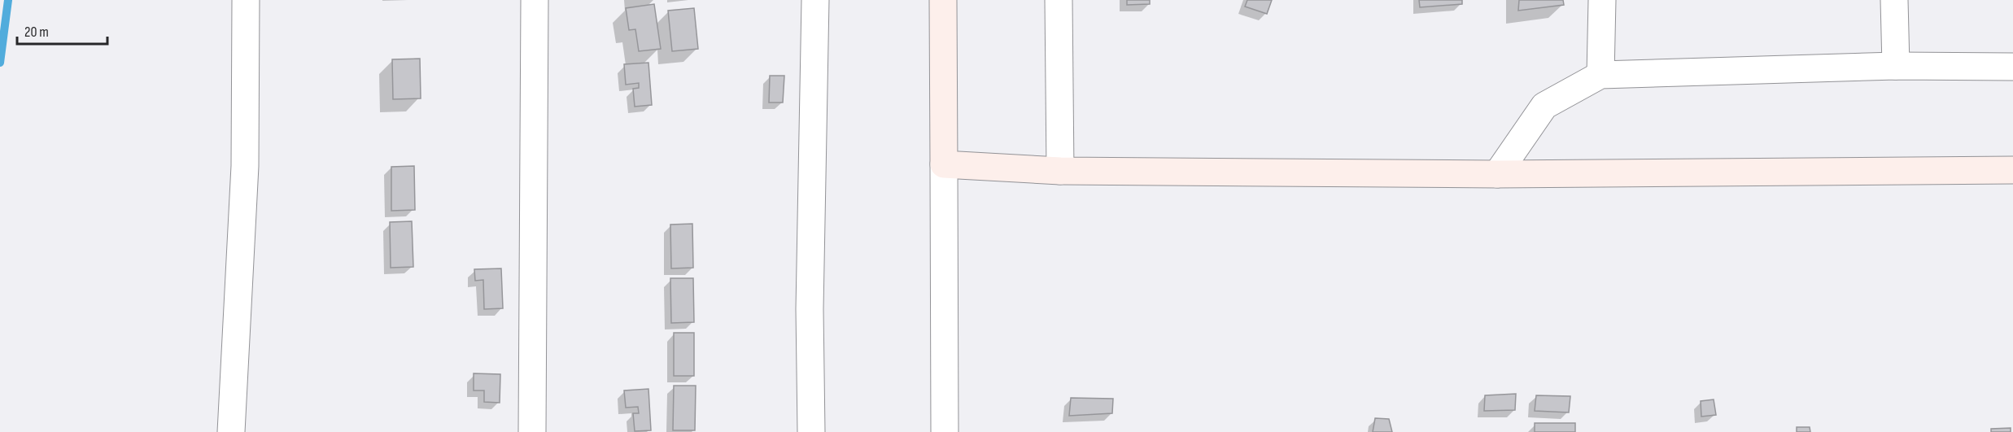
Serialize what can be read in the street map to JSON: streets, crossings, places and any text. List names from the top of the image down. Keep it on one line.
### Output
{"scale_bar":"20 m"}
